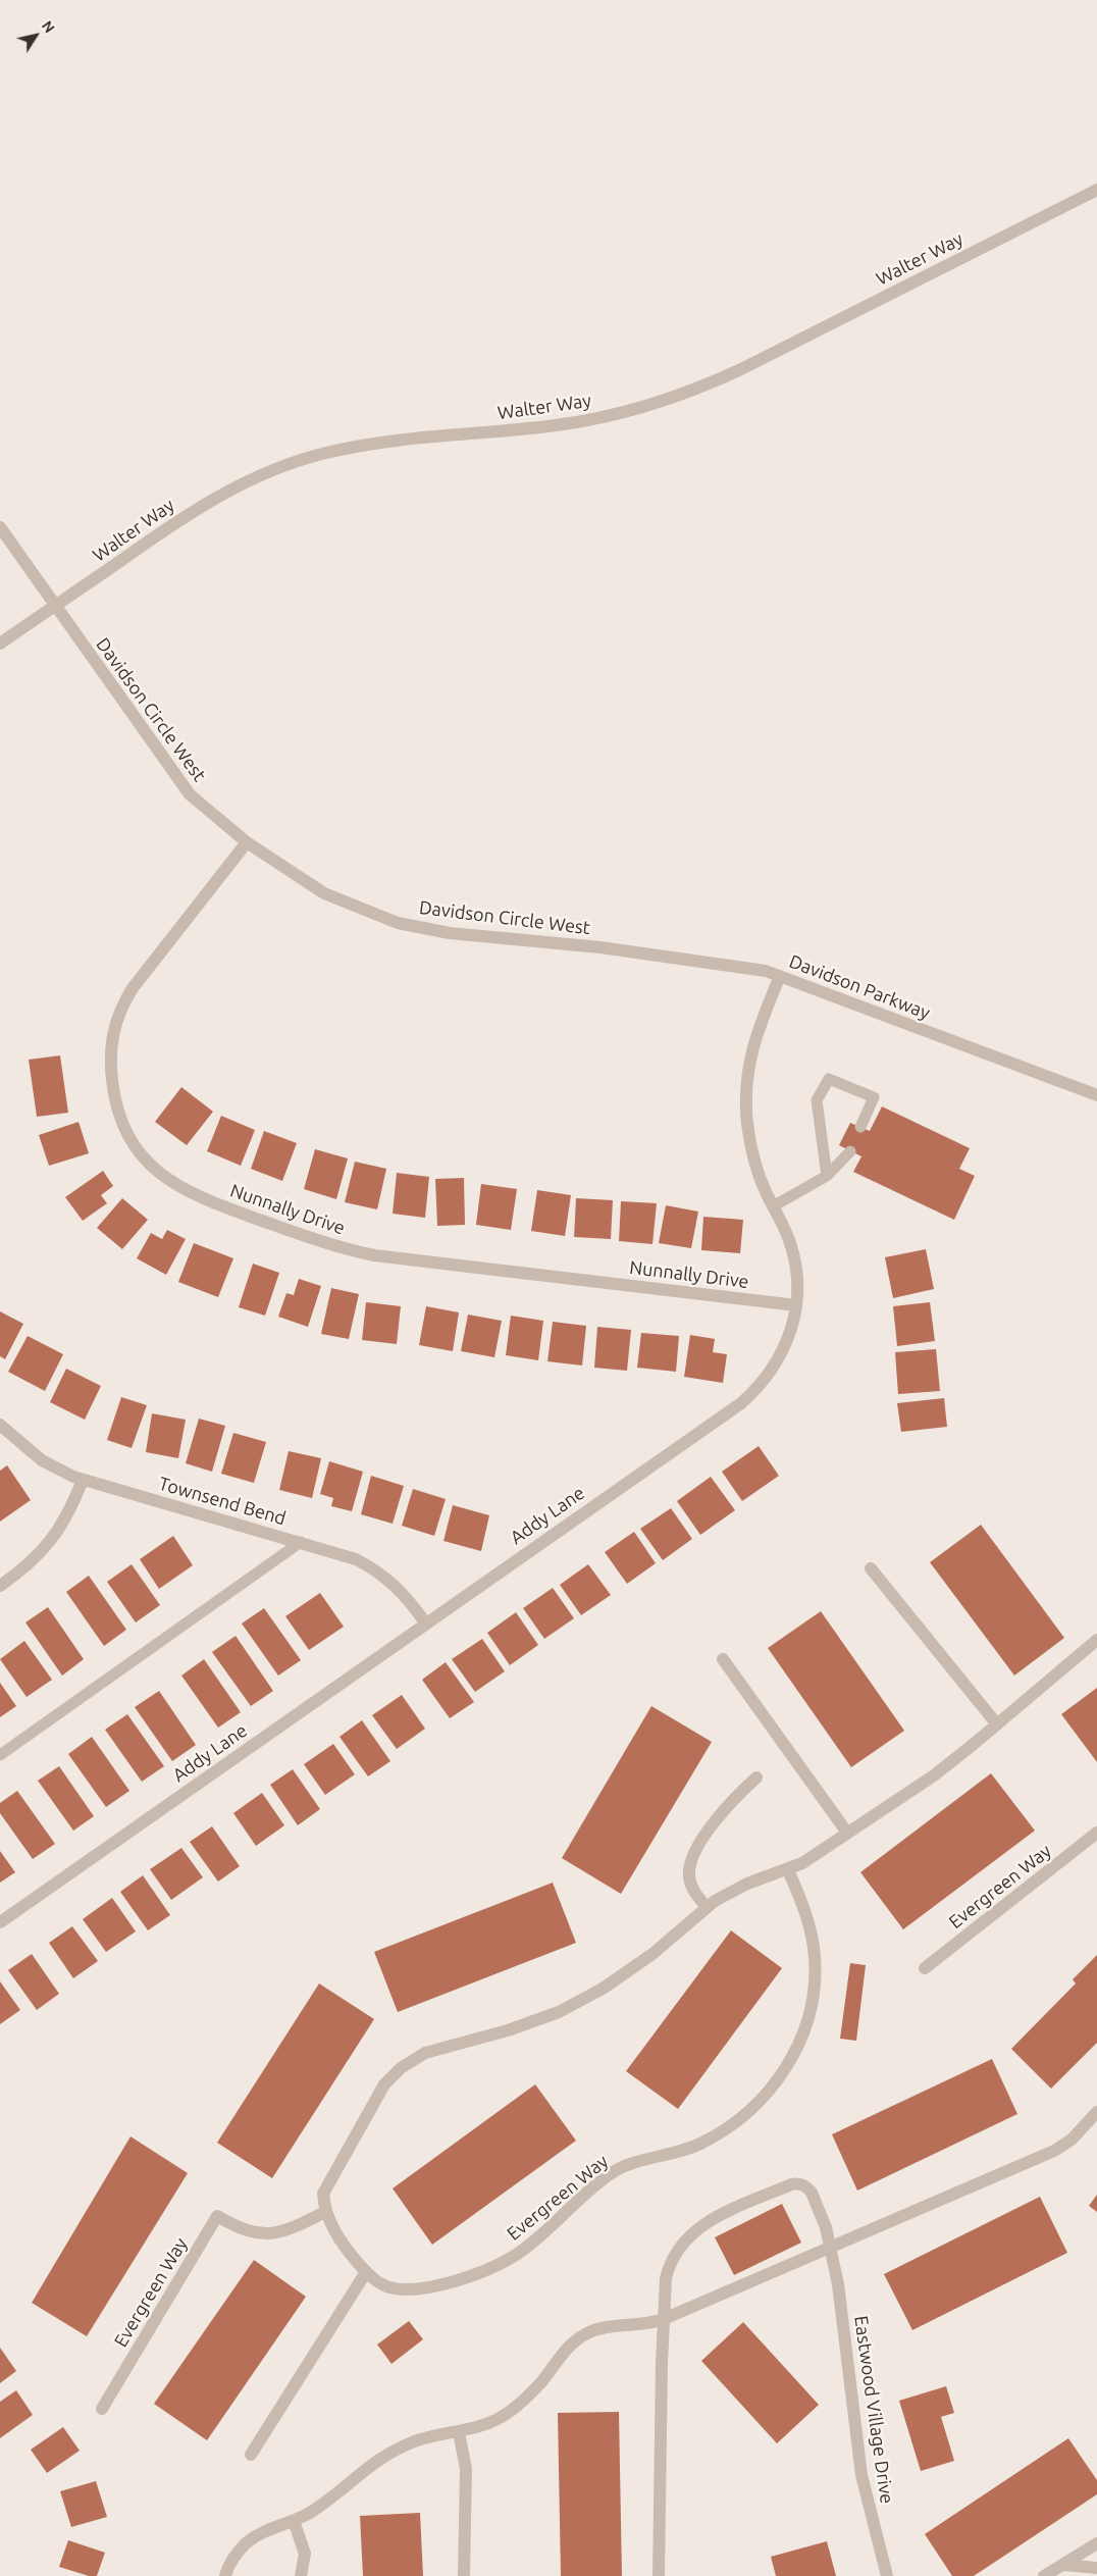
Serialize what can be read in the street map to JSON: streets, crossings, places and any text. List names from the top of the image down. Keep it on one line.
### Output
{"streets":{"street":["Walter Way","Davidson Circle West","Davidson Parkway","Nunnally Drive","Townsend Bend","Addy Lane","Evergreen Way","Eastwood Village Drive"]},"crossings":[["Walter Way","Davidson Circle West"],["Davidson Circle West","Davidson Parkway"],["Davidson Circle West","Nunnally Drive"],["Davidson Parkway","Addy Lane"],["Nunnally Drive","Addy Lane"],["Townsend Bend","Addy Lane"]],"north":"top right"}
